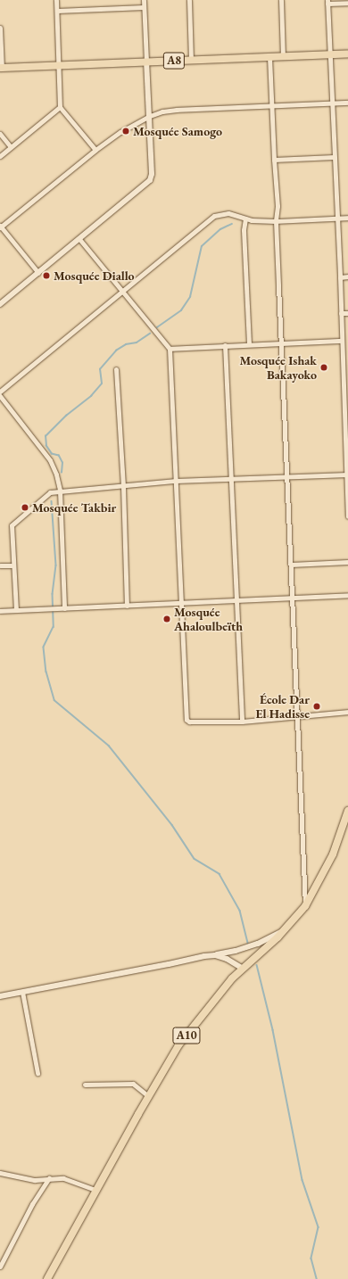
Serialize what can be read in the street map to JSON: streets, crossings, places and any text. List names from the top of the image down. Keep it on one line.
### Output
{"streets":{"main road":["A8","A10"]},"places":["Mosquée Samogo","Mosquée Diallo","Mosquée Ishak Bakayoko","Mosquée Takbir","Mosquée Ahaloulbeïth","École Dar El Hadisse"]}
